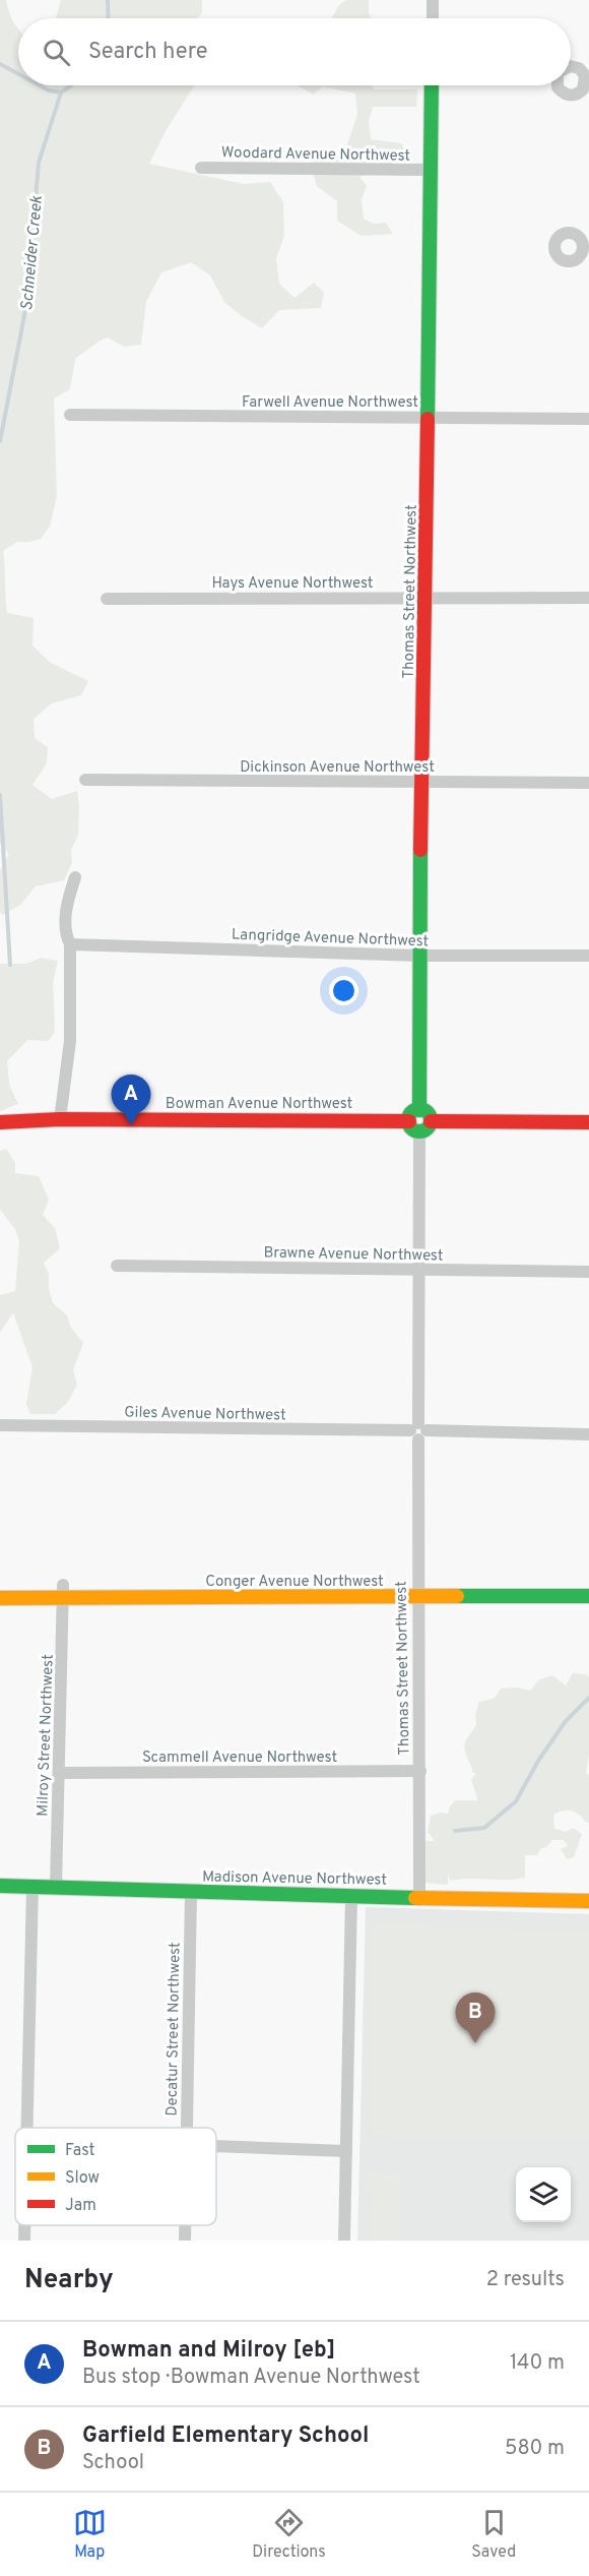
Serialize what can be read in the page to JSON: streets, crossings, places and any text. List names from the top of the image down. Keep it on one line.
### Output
{"streets":{"street":["Woodard Avenue Northwest","Farwell Avenue Northwest","Hays Avenue Northwest","Thomas Street Northwest","Dickinson Avenue Northwest","Langridge Avenue Northwest","Bowman Avenue Northwest","Brawne Avenue Northwest","Giles Avenue Northwest","Conger Avenue Northwest","Milroy Street Northwest","Scammell Avenue Northwest","Madison Avenue Northwest","Decatur Street Northwest"]},"crossings":[["Woodard Avenue Northwest","Thomas Street Northwest"],["Farwell Avenue Northwest","Thomas Street Northwest"],["Hays Avenue Northwest","Thomas Street Northwest"],["Thomas Street Northwest","Dickinson Avenue Northwest"],["Thomas Street Northwest","Langridge Avenue Northwest"],["Thomas Street Northwest","Bowman Avenue Northwest"],["Thomas Street Northwest","Brawne Avenue Northwest"],["Thomas Street Northwest","Giles Avenue Northwest"],["Thomas Street Northwest","Conger Avenue Northwest"],["Thomas Street Northwest","Scammell Avenue Northwest"],["Thomas Street Northwest","Madison Avenue Northwest"],["Conger Avenue Northwest","Milroy Street Northwest"],["Milroy Street Northwest","Scammell Avenue Northwest"],["Milroy Street Northwest","Madison Avenue Northwest"],["Madison Avenue Northwest","Decatur Street Northwest"]],"water":["Schneider Creek"],"legend":["Fast","Slow","Jam"],"page":{"search":"Search here","pins":["A","B"],"heading":["Nearby","2 results"],"list":[{"mark":"A","name":"Bowman and Milroy [eb]","note":"Bus stop · Bowman Avenue Northwest","value":"140 m"},{"mark":"B","name":"Garfield Elementary School","note":"School","value":"580 m"}],"nav":["Map","Directions","Saved"]}}
